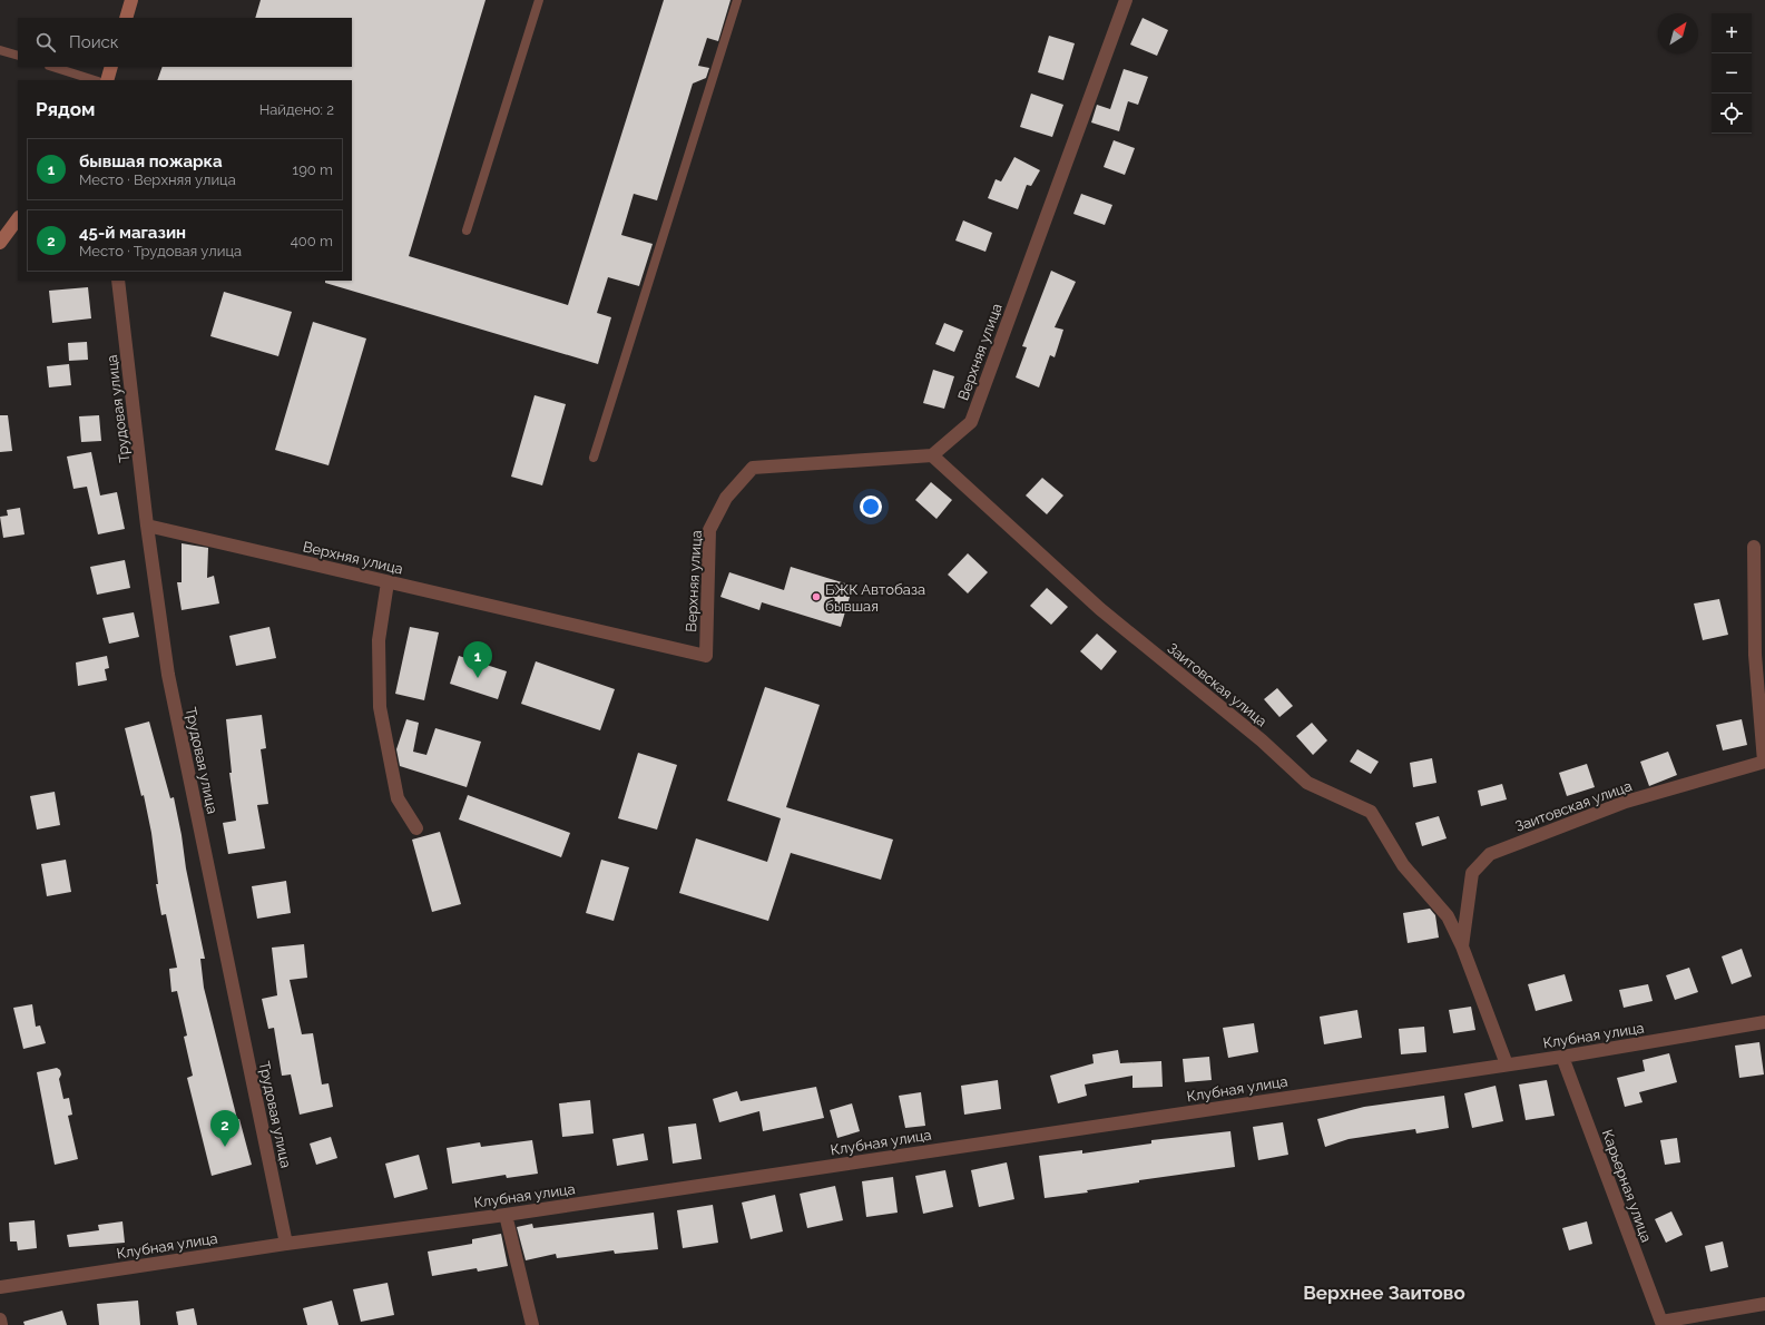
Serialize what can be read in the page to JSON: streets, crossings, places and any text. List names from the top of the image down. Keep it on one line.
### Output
{"streets":{"street":["Верхняя улица","Трудовая улица","Заитовская улица","Клубная улица","Карьерная улица"]},"crossings":[["Верхняя улица","Трудовая улица"],["Верхняя улица","Заитовская улица"],["Трудовая улица","Клубная улица"],["Заитовская улица","Клубная улица"],["Клубная улица","Карьерная улица"]],"districts":["Верхнее Заитово"],"places":["БЖК Автобаза бывшая"],"north":"top right","page":{"map_buttons":["+","−"],"search":"Поиск","heading":["Рядом","Найдено: 2"],"list":[{"mark":"1","name":"бывшая пожарка","note":"Место · Верхняя улица","value":"190 m"},{"mark":"2","name":"45-й магазин","note":"Место · Трудовая улица","value":"400 m"}],"pins":["1","2"]}}
